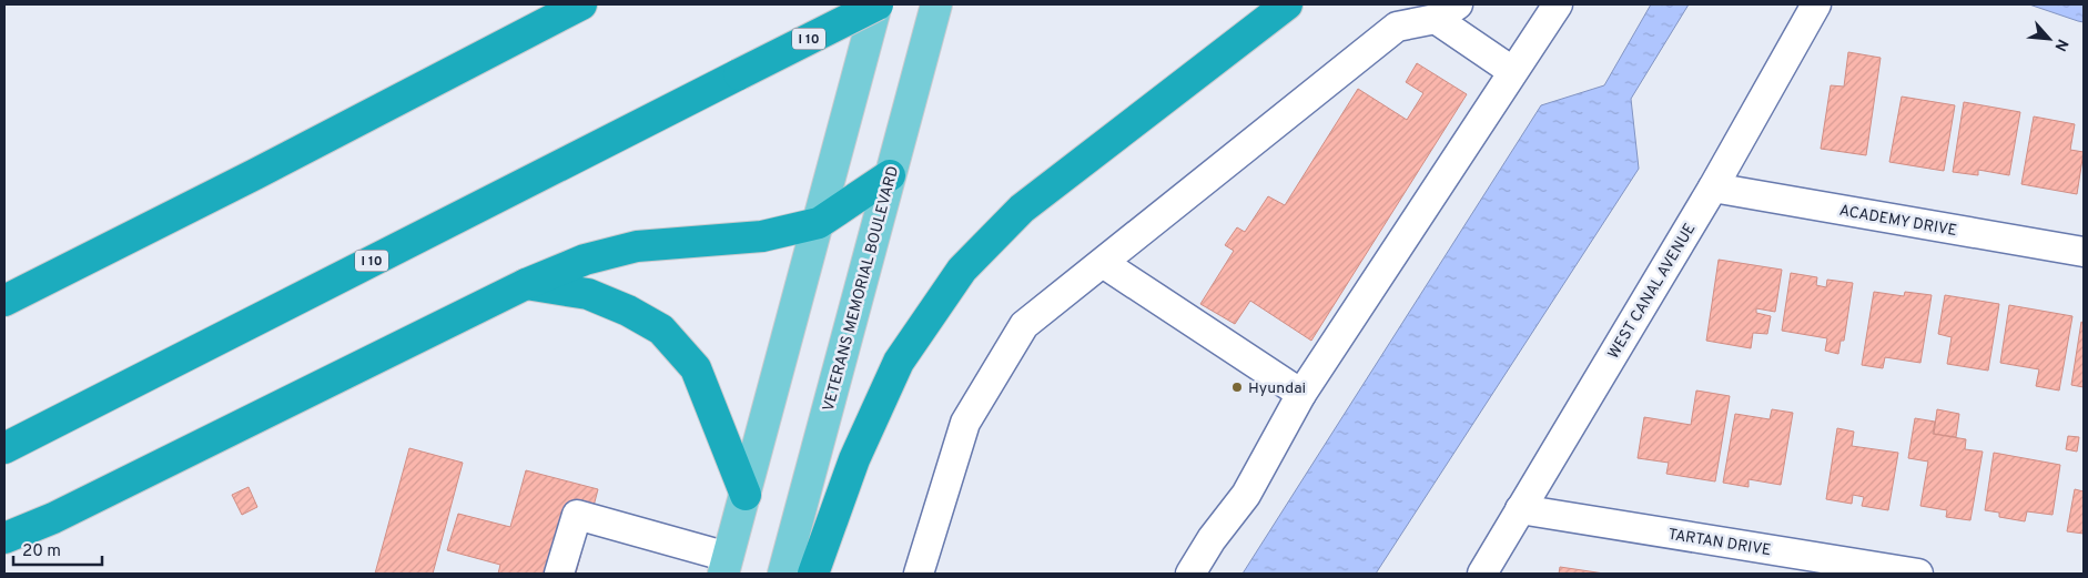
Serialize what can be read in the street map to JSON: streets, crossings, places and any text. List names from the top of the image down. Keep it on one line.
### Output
{"streets":{"highway":["I 10"],"main road":["VETERANS MEMORIAL BOULEVARD"],"street":["ACADEMY DRIVE","WEST CANAL AVENUE","TARTAN DRIVE"]},"crossings":[["ACADEMY DRIVE","WEST CANAL AVENUE"],["WEST CANAL AVENUE","TARTAN DRIVE"]],"places":["Hyundai"],"scale_bar":"20 m","north":"bottom right"}
